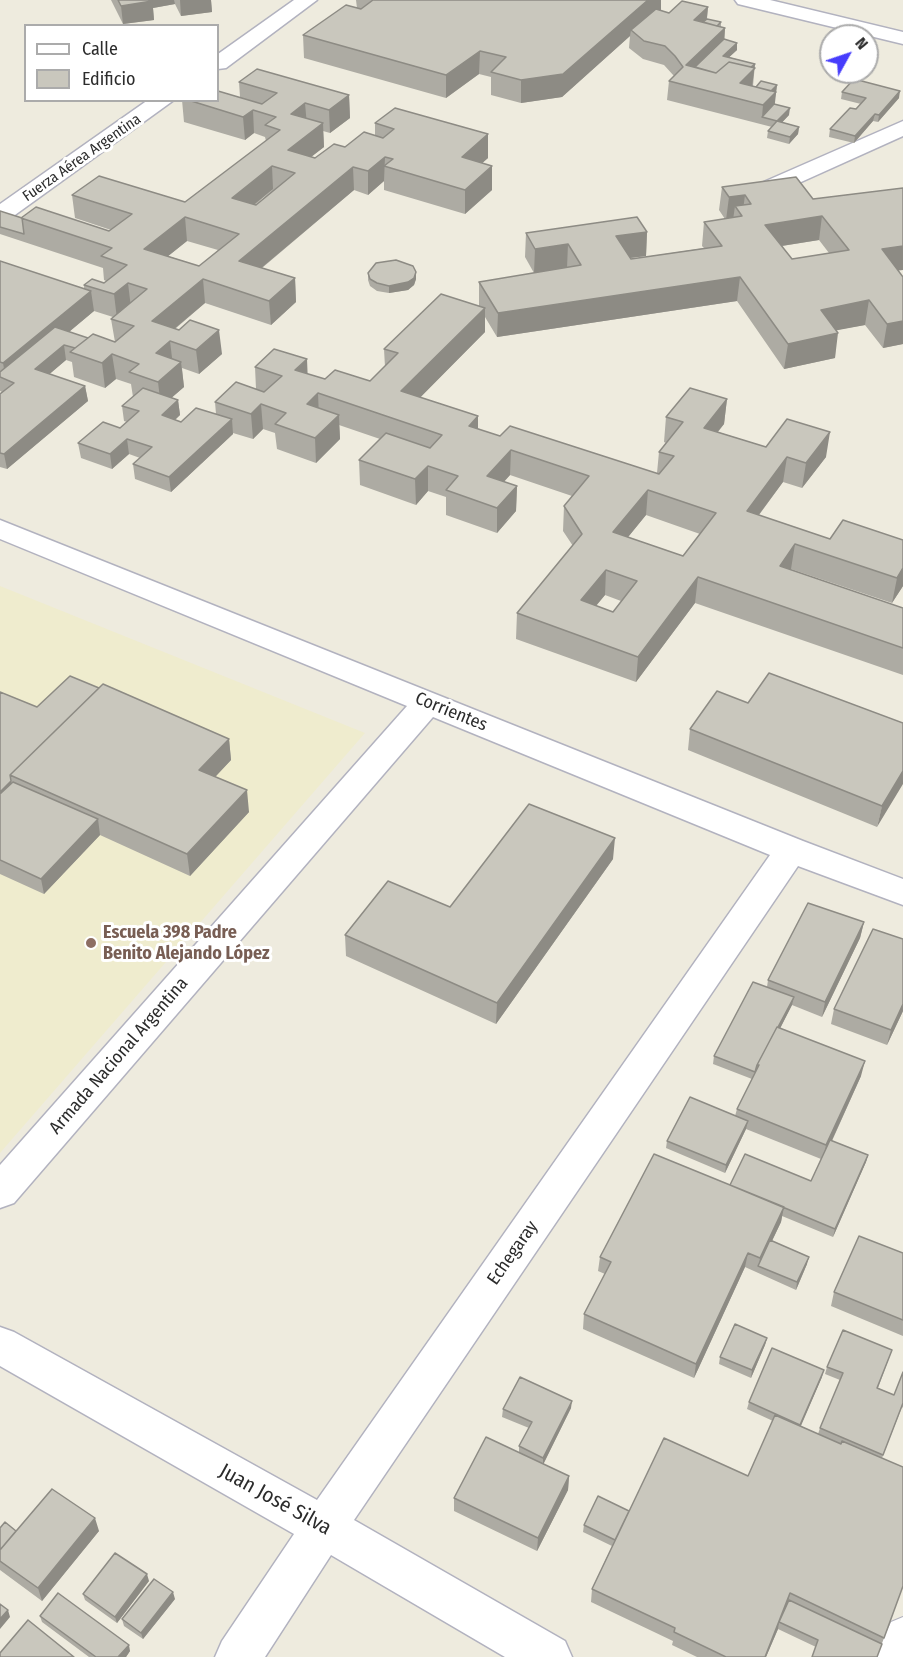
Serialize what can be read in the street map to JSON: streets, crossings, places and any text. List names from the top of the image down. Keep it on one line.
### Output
{"streets":{"street":["Fuerza Aérea Argentina","Corrientes","Armada Nacional Argentina","Echegaray","Juan José Silva"]},"crossings":[["Corrientes","Armada Nacional Argentina"],["Corrientes","Echegaray"],["Echegaray","Juan José Silva"]],"places":["Escuela 398 Padre Benito Alejando López"],"legend":["Calle","Edificio"],"north":"top right"}
